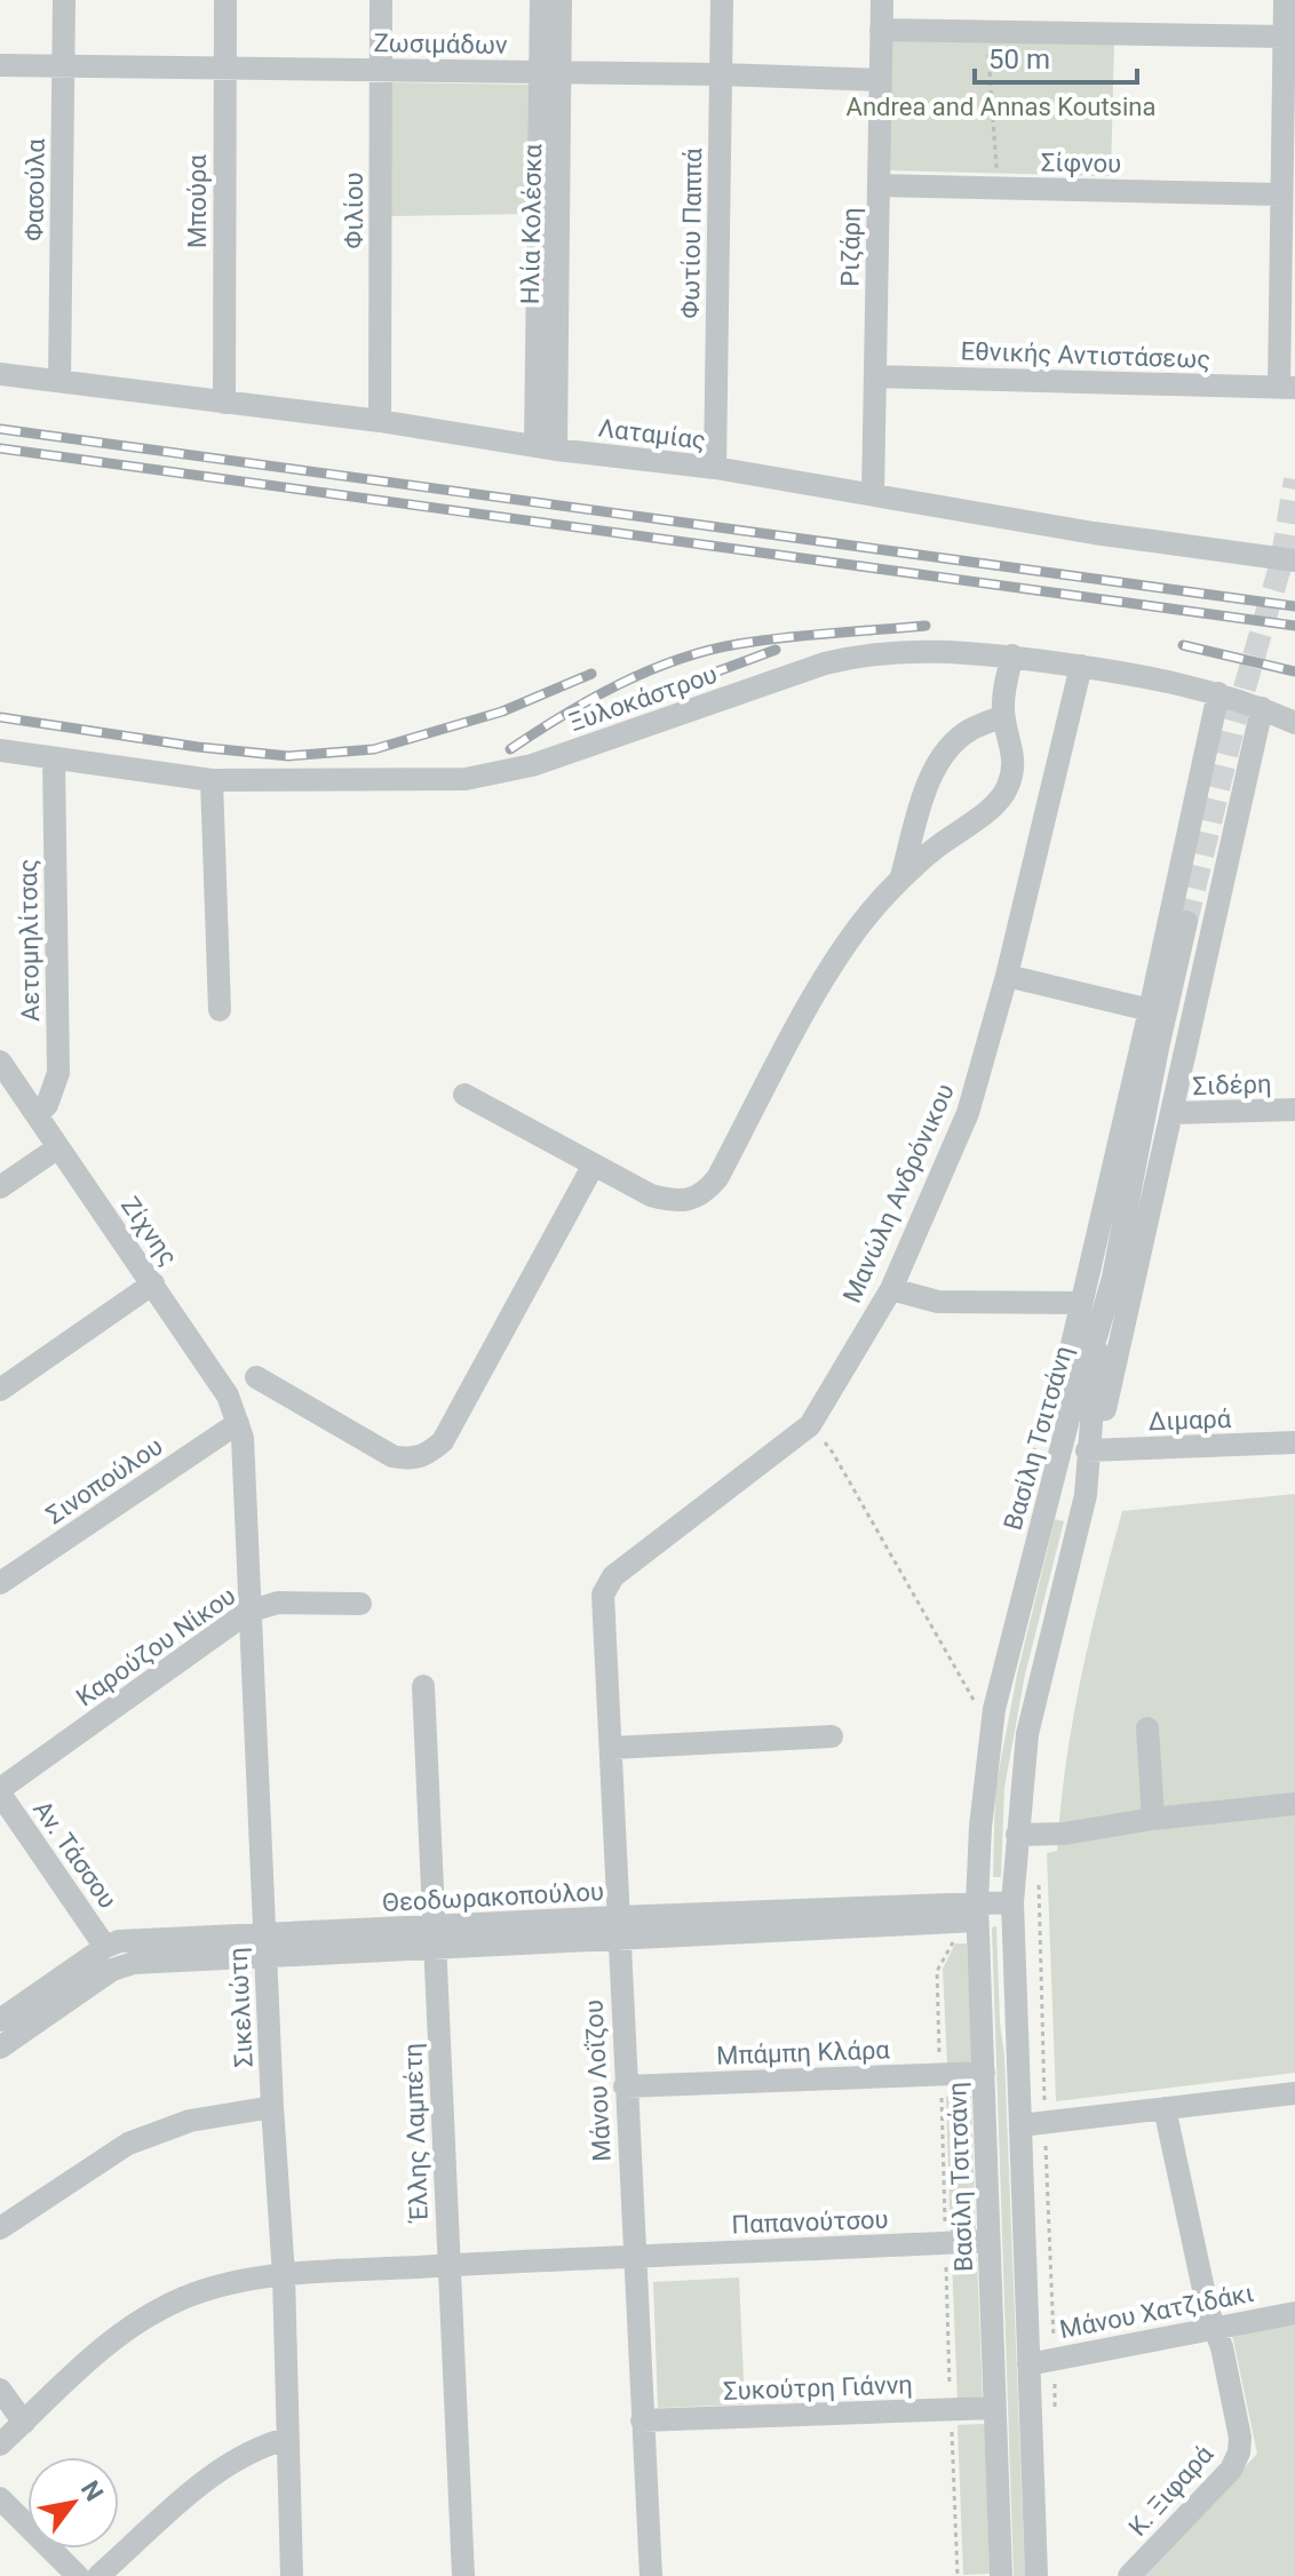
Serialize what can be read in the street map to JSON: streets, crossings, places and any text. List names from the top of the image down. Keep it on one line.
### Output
{"streets":{"street":["Ζωσιμάδων","Σίφνου","Φασούλα","Μπούρα","Φιλίου","Ηλία Κολέσκα","Φωτίου Παππά","Ριζάρη","Εθνικής Αντιστάσεως","Λαταμίας","Ξυλοκάστρου","Αετομηλίτσας","Σιδέρη","Μανώλη Ανδρόνικου","Ζίχνης","Διμαρά","Βασίλη Τσιτσάνη","Σινοπούλου","Καρούζου Νίκου","Αν. Τάσσου","Θεοδωρακοπούλου","Σικελιώτη","Μπάμπη Κλάρα","Μάνου Λοΐζου","Έλλης Λαμπέτη","Παπανούτσου","Μάνου Χατζιδάκι","Συκούτρη Γιάννη","Κ. Ξιφαρά"]},"crossings":[["Ζωσιμάδων","Φασούλα"],["Ζωσιμάδων","Μπούρα"],["Ζωσιμάδων","Φιλίου"],["Ζωσιμάδων","Ηλία Κολέσκα"],["Ζωσιμάδων","Φωτίου Παππά"],["Ζωσιμάδων","Ριζάρη"],["Σίφνου","Ριζάρη"],["Φασούλα","Λαταμίας"],["Μπούρα","Λαταμίας"],["Φιλίου","Λαταμίας"],["Ηλία Κολέσκα","Λαταμίας"],["Φωτίου Παππά","Λαταμίας"],["Ριζάρη","Εθνικής Αντιστάσεως"],["Ριζάρη","Λαταμίας"],["Ξυλοκάστρου","Αετομηλίτσας"],["Ξυλοκάστρου","Μανώλη Ανδρόνικου"],["Ξυλοκάστρου","Βασίλη Τσιτσάνη"],["Αετομηλίτσας","Ζίχνης"],["Σιδέρη","Βασίλη Τσιτσάνη"],["Μανώλη Ανδρόνικου","Μάνου Λοΐζου"],["Ζίχνης","Σινοπούλου"],["Ζίχνης","Σικελιώτη"],["Διμαρά","Βασίλη Τσιτσάνη"],["Βασίλη Τσιτσάνη","Θεοδωρακοπούλου"],["Βασίλη Τσιτσάνη","Μπάμπη Κλάρα"],["Βασίλη Τσιτσάνη","Παπανούτσου"],["Βασίλη Τσιτσάνη","Μάνου Χατζιδάκι"],["Βασίλη Τσιτσάνη","Συκούτρη Γιάννη"],["Σινοπούλου","Σικελιώτη"],["Καρούζου Νίκου","Αν. Τάσσου"],["Καρούζου Νίκου","Σικελιώτη"],["Θεοδωρακοπούλου","Σικελιώτη"],["Θεοδωρακοπούλου","Μάνου Λοΐζου"],["Θεοδωρακοπούλου","Έλλης Λαμπέτη"],["Σικελιώτη","Παπανούτσου"],["Μπάμπη Κλάρα","Μάνου Λοΐζου"],["Μάνου Λοΐζου","Παπανούτσου"],["Μάνου Λοΐζου","Συκούτρη Γιάννη"],["Έλλης Λαμπέτη","Παπανούτσου"],["Μάνου Χατζιδάκι","Κ. Ξιφαρά"]],"parks":["Andrea and Annas Koutsina"],"scale_bar":"50 m","north":"top right"}
